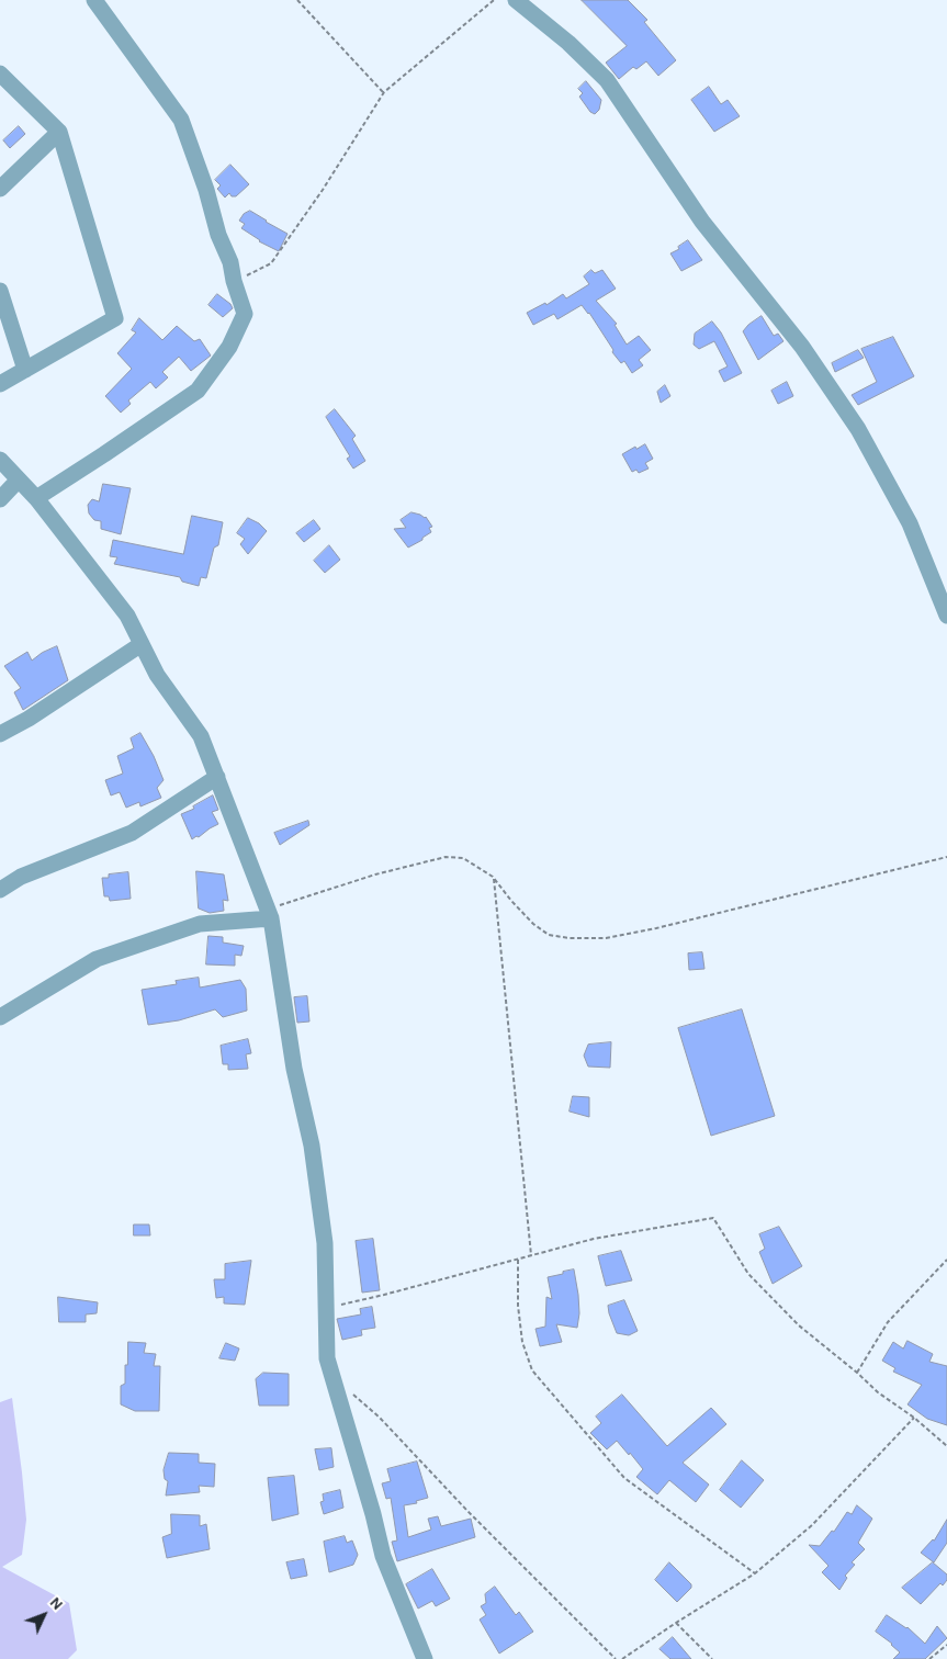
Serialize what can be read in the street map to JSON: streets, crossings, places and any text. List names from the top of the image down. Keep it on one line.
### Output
{"north":"top right"}
